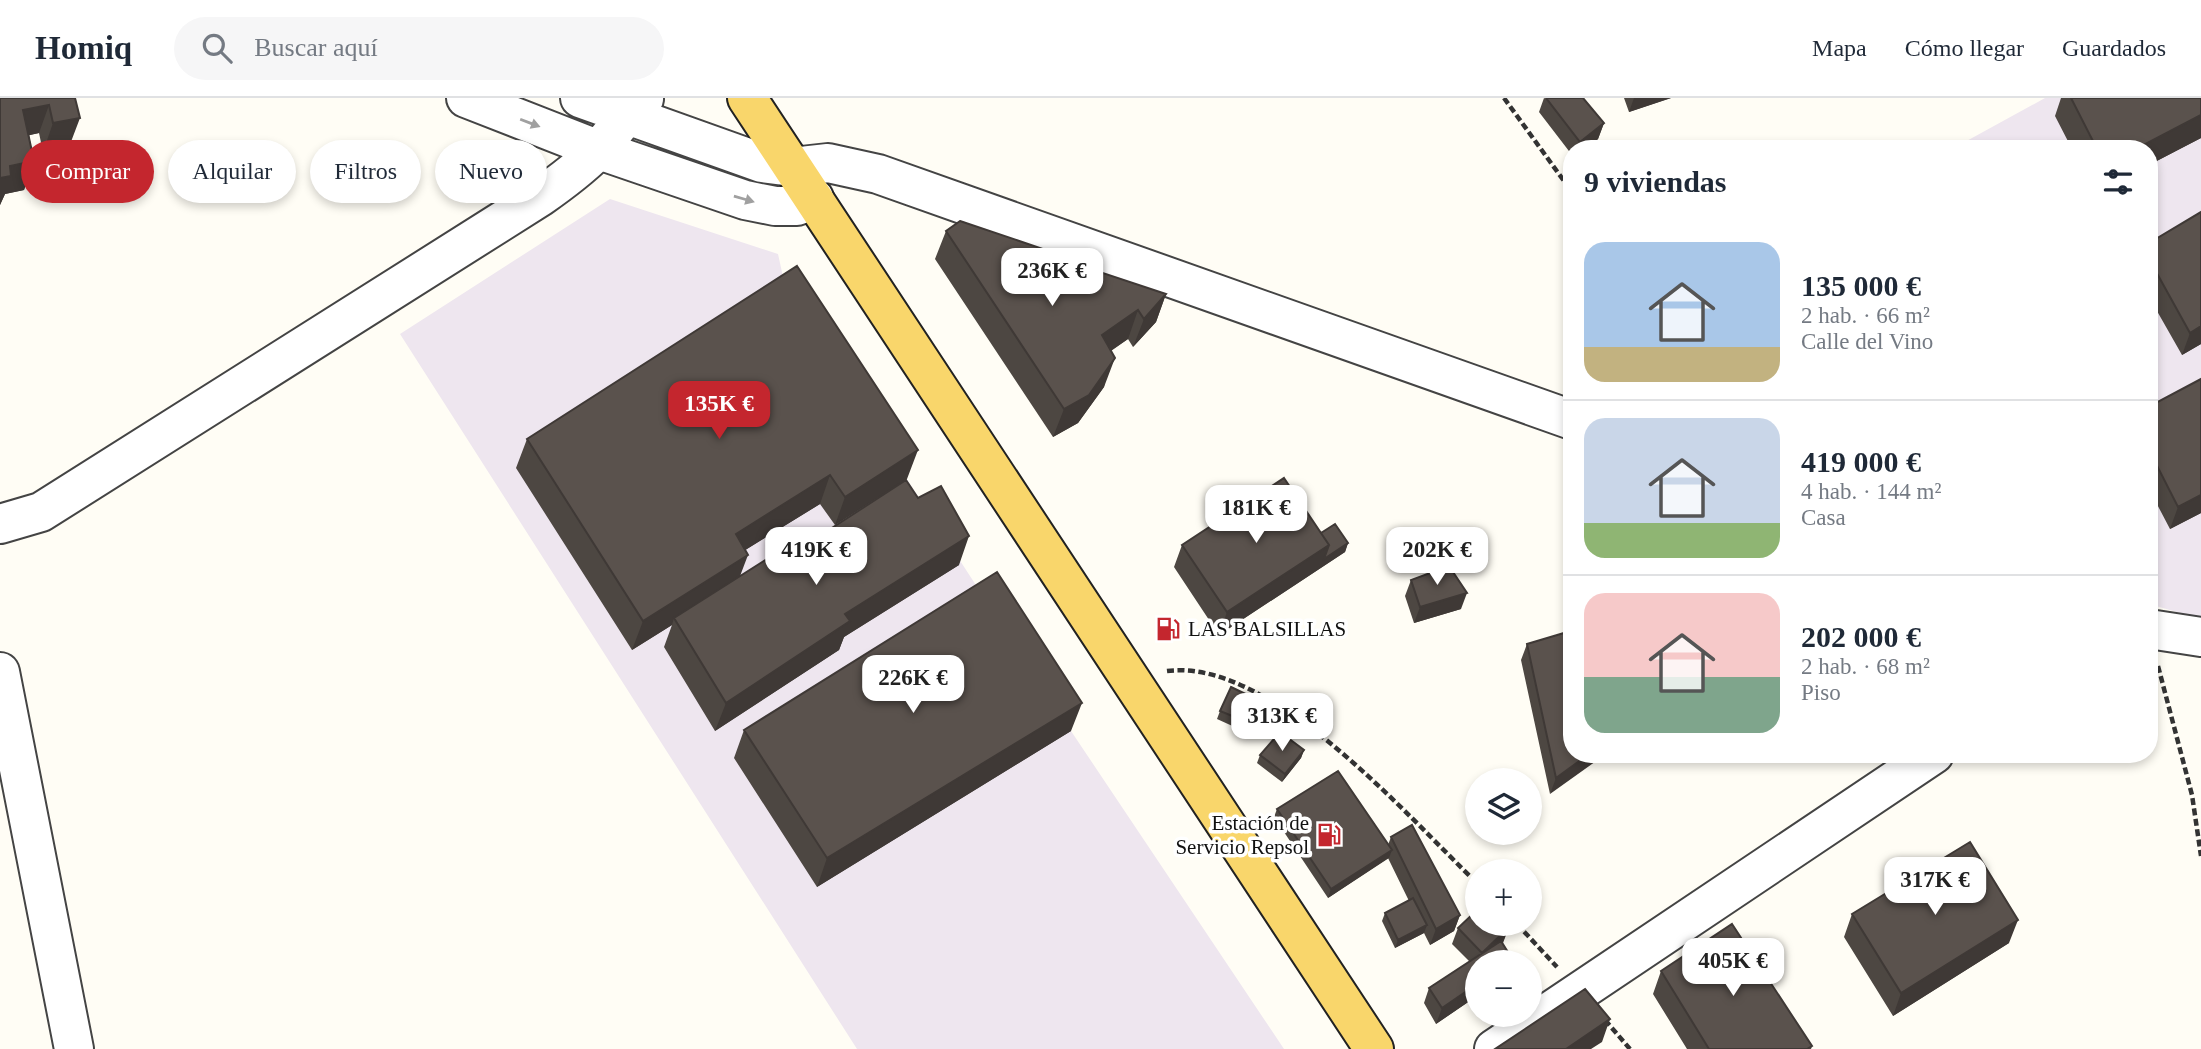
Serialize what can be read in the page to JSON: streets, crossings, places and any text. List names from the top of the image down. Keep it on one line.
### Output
{"places":{"fuel station":["LAS BALSILLAS","Estación de Servicio Repsol"]},"page":{"header":"Homiq","search":"Buscar aquí","nav":["Mapa","Cómo llegar","Guardados"],"chip":["Comprar","Alquilar","Filtros","Nuevo"],"heading":"9 viviendas","list":[{"name":"135 000 €","note":"2 hab. · 66 m² · Calle del Vino"},{"name":"419 000 €","note":"4 hab. · 144 m² · Casa"},{"name":"202 000 €","note":"2 hab. · 68 m² · Piso"}],"price":["236K €","135K €","181K €","419K €","202K €","226K €","313K €","317K €","405K €"],"map_buttons":["+","−"]}}
